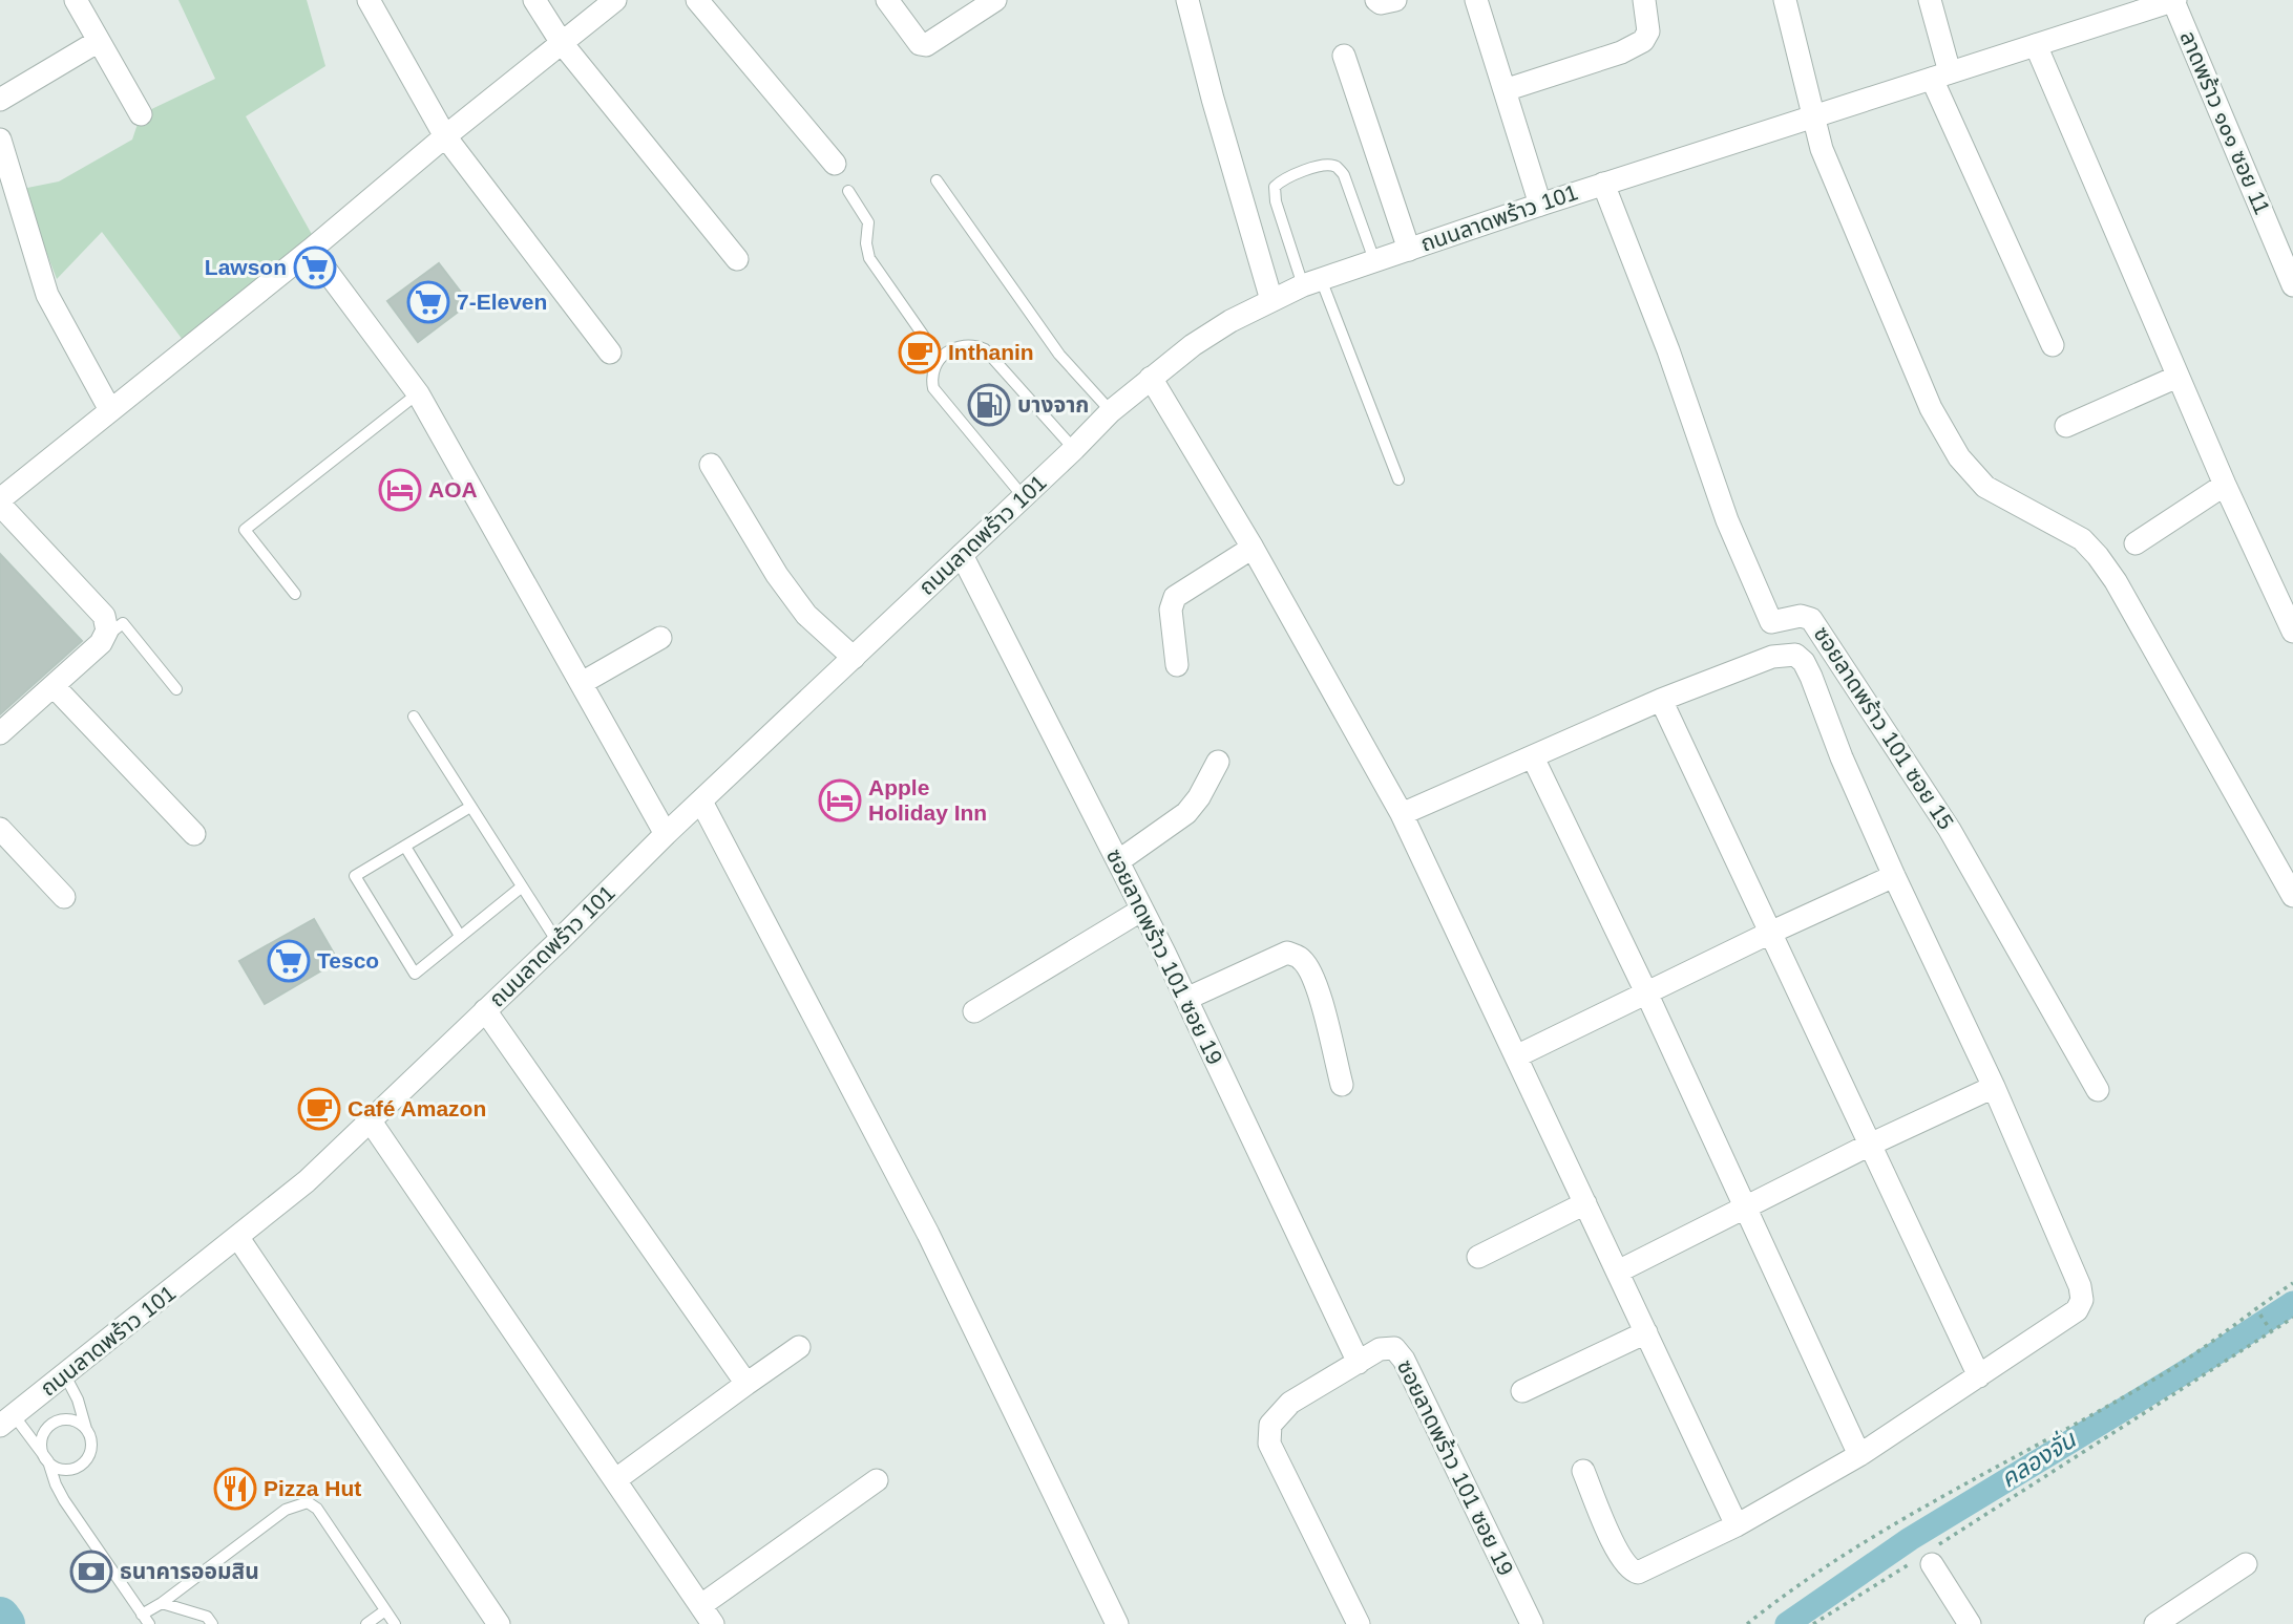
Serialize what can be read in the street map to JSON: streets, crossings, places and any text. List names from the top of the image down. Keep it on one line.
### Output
{"streets":{"street":["ลาดพร้าว ๑๐๑ ซอย 11","ถนนลาดพร้าว 101","ซอยลาดพร้าว 101 ซอย 15","ซอยลาดพร้าว 101 ซอย 19"]},"crossings":[["ลาดพร้าว ๑๐๑ ซอย 11","ถนนลาดพร้าว 101"],["ถนนลาดพร้าว 101","ซอยลาดพร้าว 101 ซอย 15"],["ถนนลาดพร้าว 101","ซอยลาดพร้าว 101 ซอย 19"]],"water":["คลองจั่น"],"places":{"supermarket":["Lawson","7-Eleven","Tesco"],"cafe":["Inthanin","Café Amazon"],"fuel station":["บางจาก"],"hotel":["AOA","Apple Holiday Inn"],"restaurant":["Pizza Hut"],"bank":["ธนาคารออมสิน"]}}
